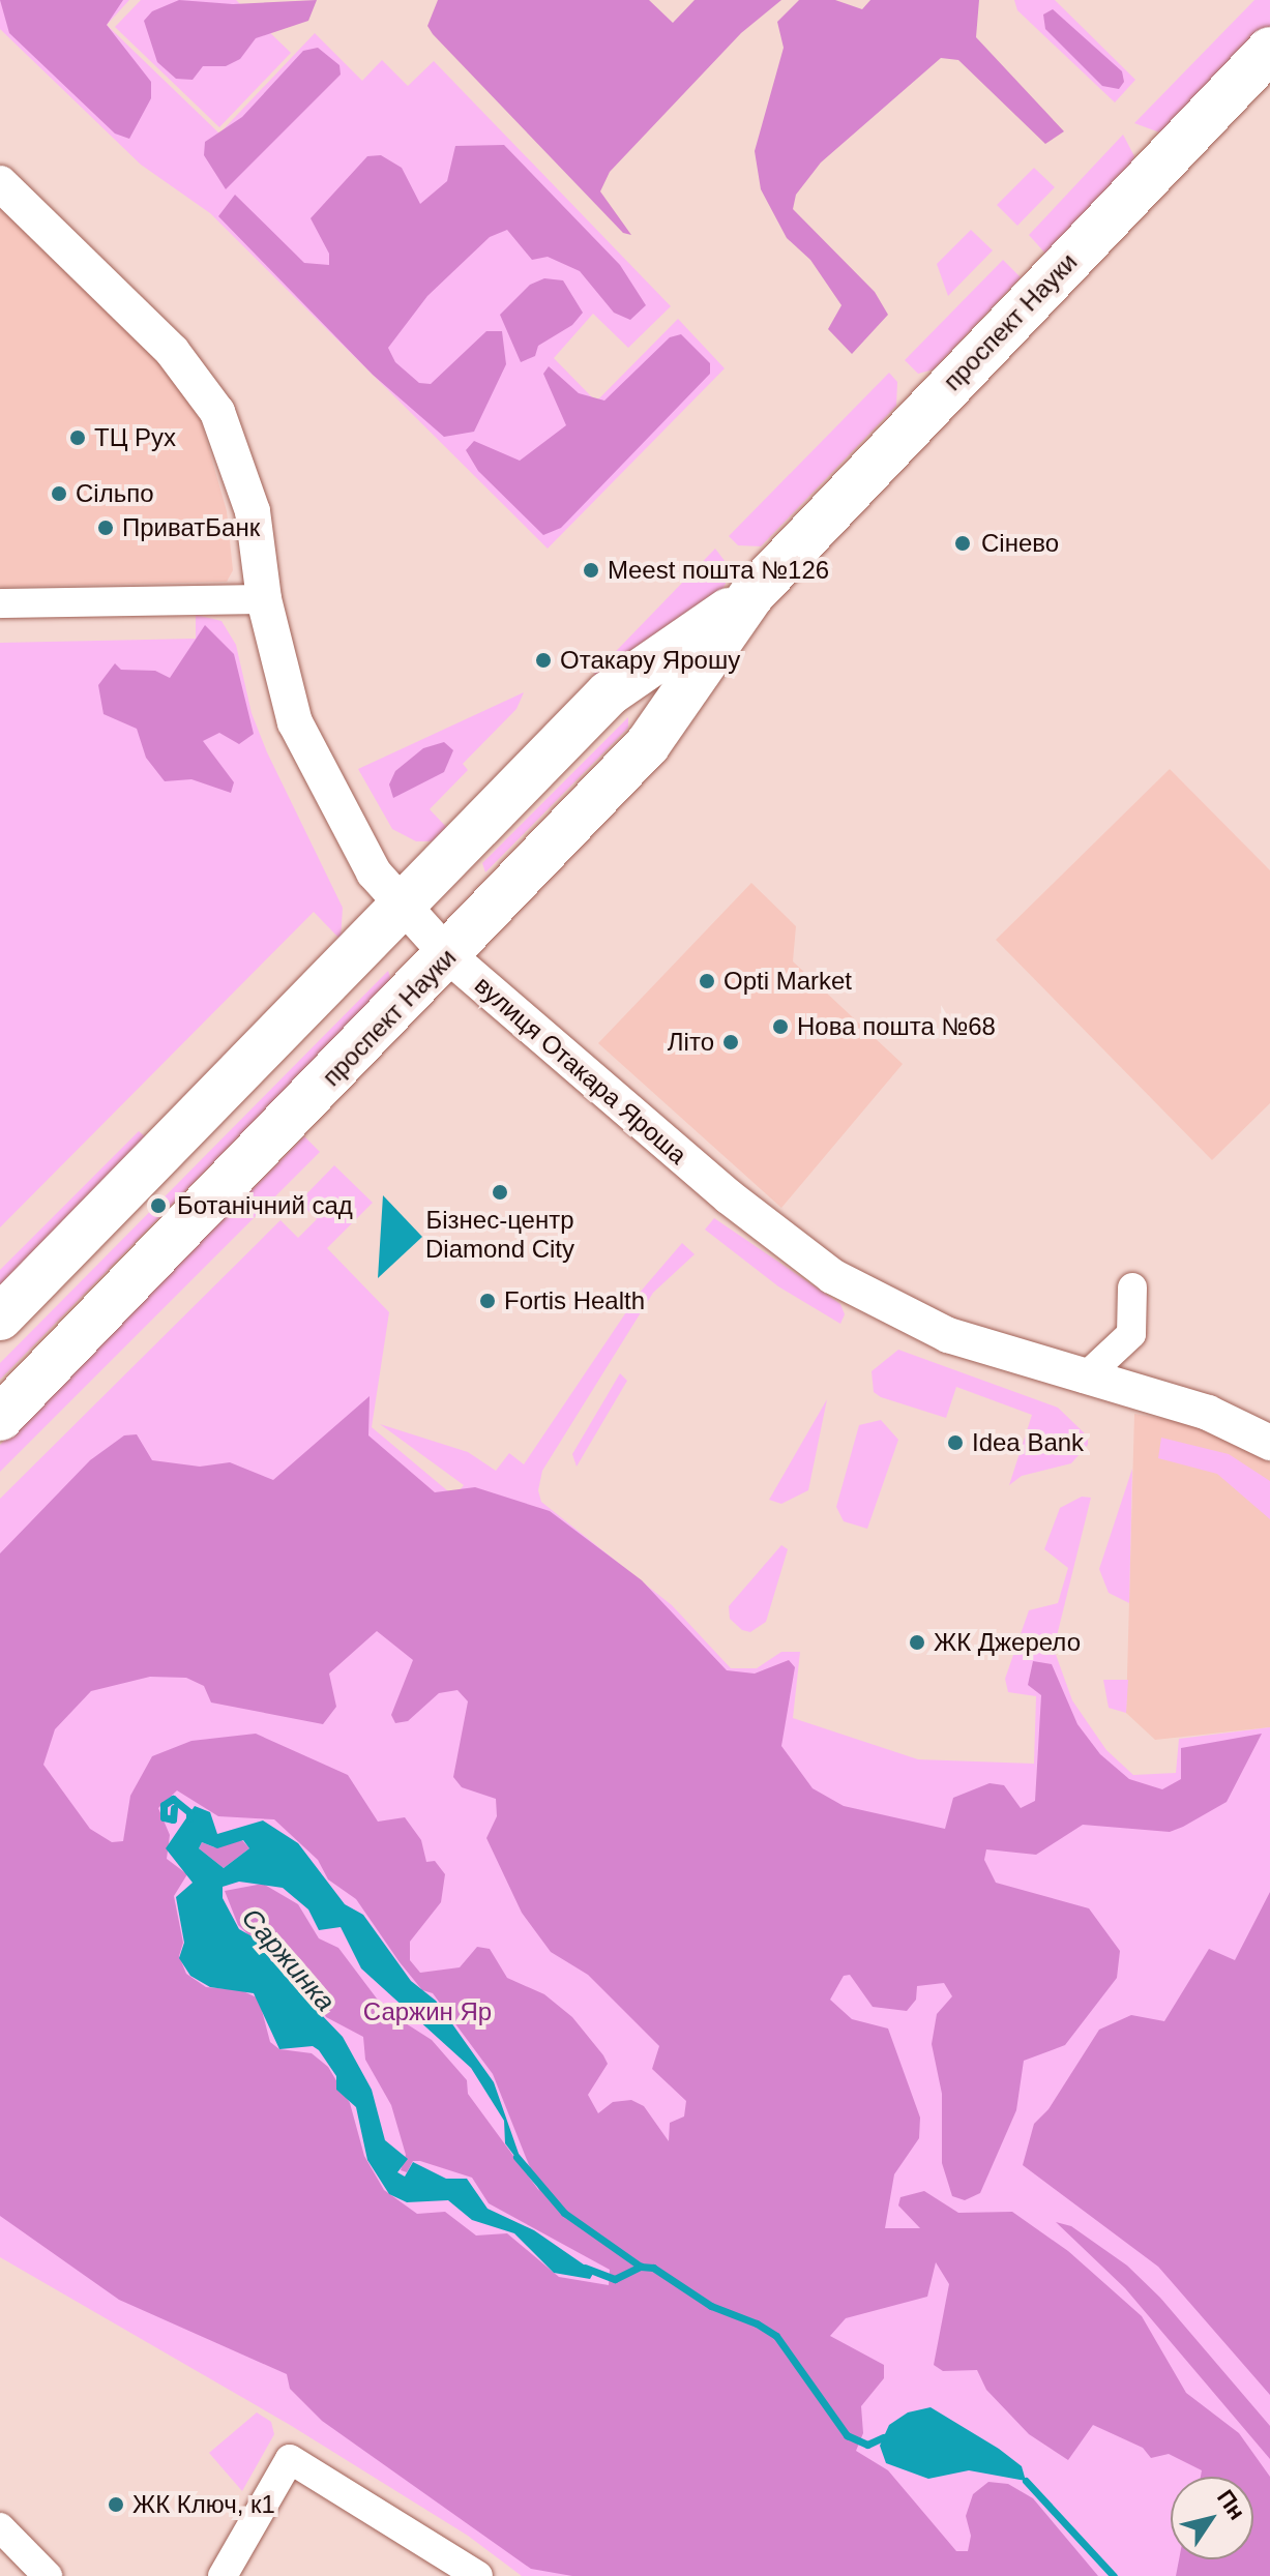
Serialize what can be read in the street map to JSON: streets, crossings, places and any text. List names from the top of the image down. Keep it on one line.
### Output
{"streets":{"main road":["проспект Науки"],"street":["вулиця Отакара Яроша"]},"crossings":[["проспект Науки","вулиця Отакара Яроша"]],"water":["Саржинка"],"parks":["Саржин Яр"],"places":["ТЦ Рух","Сільпо","ПриватБанк","Сінево","Meest пошта №126","Отакару Ярошу","Opti Market","Нова пошта №68","Літо","Бізнес-центр Diamond City","Ботанічний сад","Fortis Health","Idea Bank","ЖК Джерело","ЖК Ключ, к1"],"north":"top right"}
